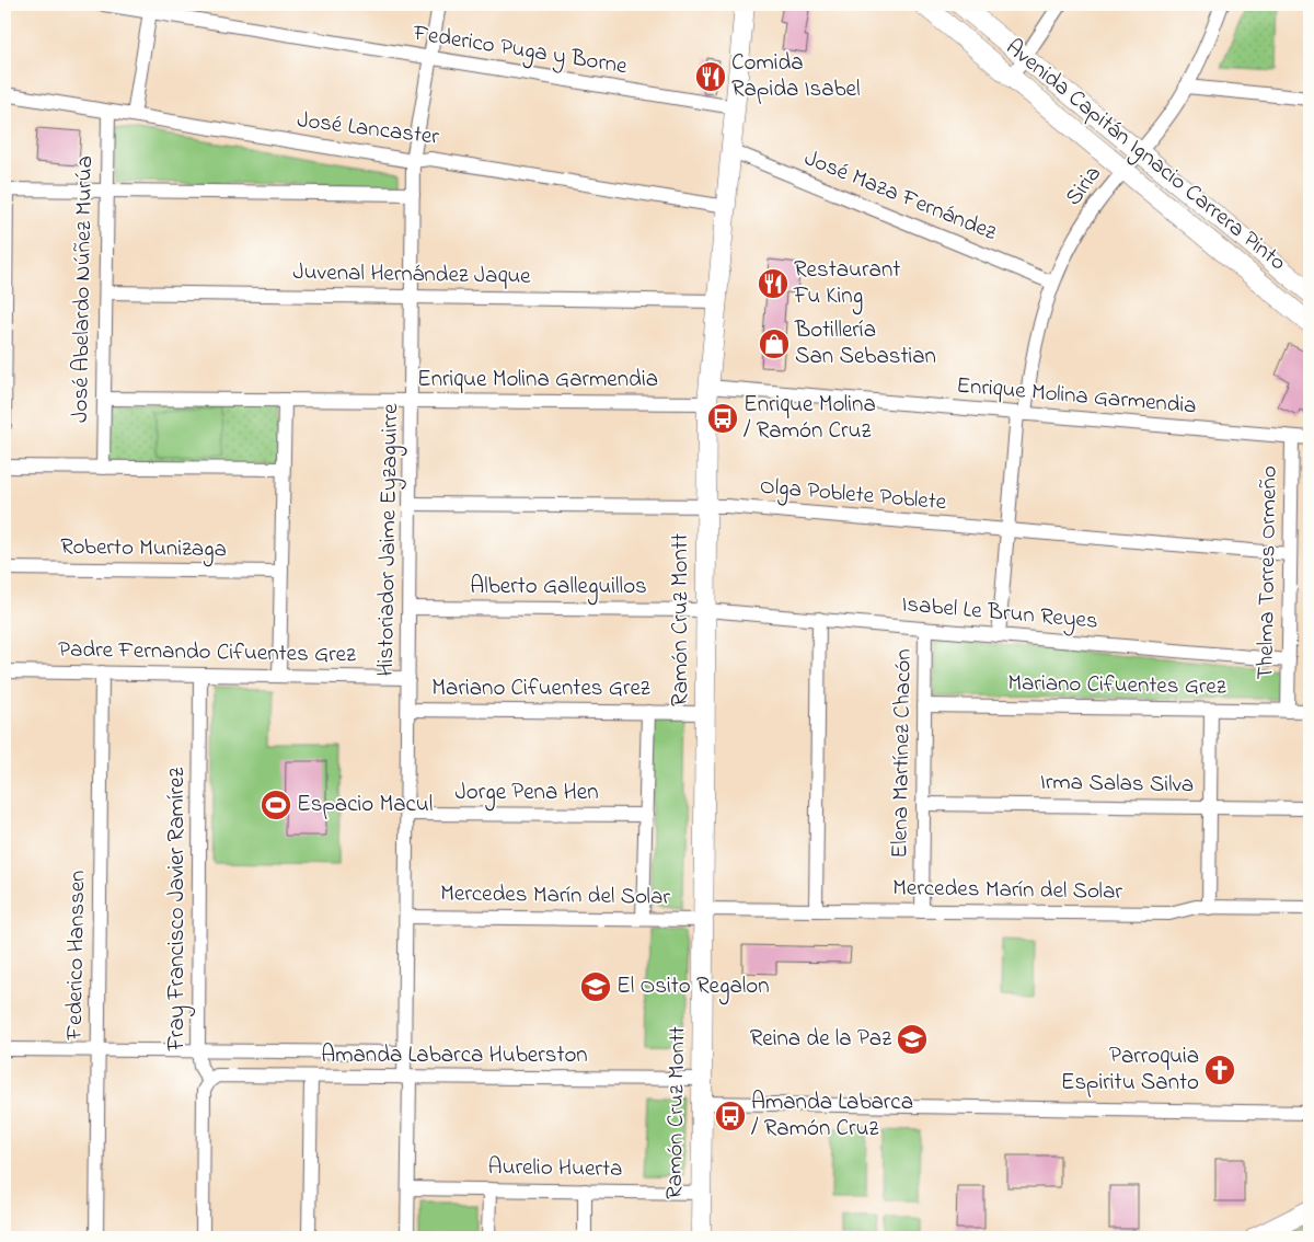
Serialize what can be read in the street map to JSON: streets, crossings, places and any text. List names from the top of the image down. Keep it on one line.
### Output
{"streets":{"street":["Federico Puga y Borne","José Lancaster","Avenida Capitán Ignacio Carrera Pinto","Siria","José Maza Fernández","Juvenal Hernández Jaque","José Abelardo Núñez Murúa","Enrique Molina Garmendia","Olga Poblete Poblete","Historiador Jaime Eyzaguirre","Roberto Munizaga","Thelma Torres Ormeño","Alberto Galleguillos","Isabel Le Brun Reyes","Ramón Cruz Montt","Padre Fernando Cifuentes Grez","Mariano Cifuentes Grez","Elena Martínez Chacón","Irma Salas Silva","Jorge Pena Hen","Mercedes Marín del Solar","Fray Francisco Javier Ramírez","Federico Hanssen","Amanda Labarca Huberston","Aurelio Huerta"]},"crossings":[["Federico Puga y Borne","Historiador Jaime Eyzaguirre"],["Federico Puga y Borne","Ramón Cruz Montt"],["José Lancaster","José Abelardo Núñez Murúa"],["José Lancaster","Historiador Jaime Eyzaguirre"],["José Lancaster","Ramón Cruz Montt"],["Avenida Capitán Ignacio Carrera Pinto","Siria"],["Siria","José Maza Fernández"],["Siria","Enrique Molina Garmendia"],["Siria","Olga Poblete Poblete"],["Siria","Isabel Le Brun Reyes"],["José Maza Fernández","Ramón Cruz Montt"],["Juvenal Hernández Jaque","José Abelardo Núñez Murúa"],["Juvenal Hernández Jaque","Historiador Jaime Eyzaguirre"],["Juvenal Hernández Jaque","Ramón Cruz Montt"],["José Abelardo Núñez Murúa","Enrique Molina Garmendia"],["Enrique Molina Garmendia","Historiador Jaime Eyzaguirre"],["Enrique Molina Garmendia","Thelma Torres Ormeño"],["Enrique Molina Garmendia","Ramón Cruz Montt"],["Olga Poblete Poblete","Historiador Jaime Eyzaguirre"],["Olga Poblete Poblete","Thelma Torres Ormeño"],["Olga Poblete Poblete","Ramón Cruz Montt"],["Historiador Jaime Eyzaguirre","Alberto Galleguillos"],["Historiador Jaime Eyzaguirre","Padre Fernando Cifuentes Grez"],["Historiador Jaime Eyzaguirre","Mariano Cifuentes Grez"],["Historiador Jaime Eyzaguirre","Jorge Pena Hen"],["Historiador Jaime Eyzaguirre","Mercedes Marín del Solar"],["Historiador Jaime Eyzaguirre","Amanda Labarca Huberston"],["Historiador Jaime Eyzaguirre","Aurelio Huerta"],["Thelma Torres Ormeño","Isabel Le Brun Reyes"],["Thelma Torres Ormeño","Mariano Cifuentes Grez"],["Alberto Galleguillos","Isabel Le Brun Reyes"],["Alberto Galleguillos","Ramón Cruz Montt"],["Isabel Le Brun Reyes","Ramón Cruz Montt"],["Isabel Le Brun Reyes","Elena Martínez Chacón"],["Ramón Cruz Montt","Mariano Cifuentes Grez"],["Ramón Cruz Montt","Mercedes Marín del Solar"],["Ramón Cruz Montt","Amanda Labarca Huberston"],["Ramón Cruz Montt","Aurelio Huerta"],["Padre Fernando Cifuentes Grez","Fray Francisco Javier Ramírez"],["Padre Fernando Cifuentes Grez","Federico Hanssen"],["Mariano Cifuentes Grez","Elena Martínez Chacón"],["Elena Martínez Chacón","Irma Salas Silva"],["Elena Martínez Chacón","Mercedes Marín del Solar"],["Fray Francisco Javier Ramírez","Amanda Labarca Huberston"],["Federico Hanssen","Amanda Labarca Huberston"]],"places":{"restaurant":["Comida Rapida Isabel","Restaurant Fu King"],"shop":["Botillería San Sebastian"],"bus stop":["Enrique Molina / Ramón Cruz","Amanda Labarca / Ramón Cruz"],"sports":["Espacio Macul"],"school or university":["El Osito Regalon","Reina de la Paz"],"church":["Parroquia Espiritu Santo"]}}
